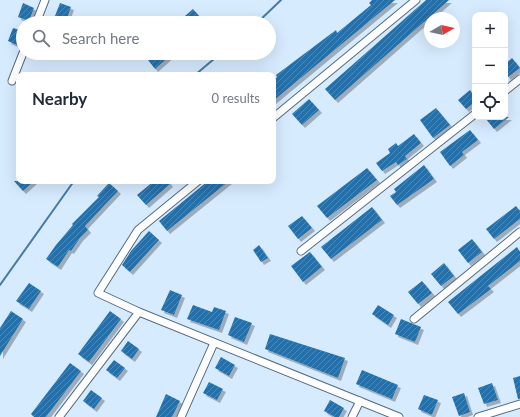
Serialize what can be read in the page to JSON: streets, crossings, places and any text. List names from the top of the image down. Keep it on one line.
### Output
{"north":"right","page":{"map_buttons":["+","−"],"search":"Search here","heading":["Nearby","0 results"]}}
